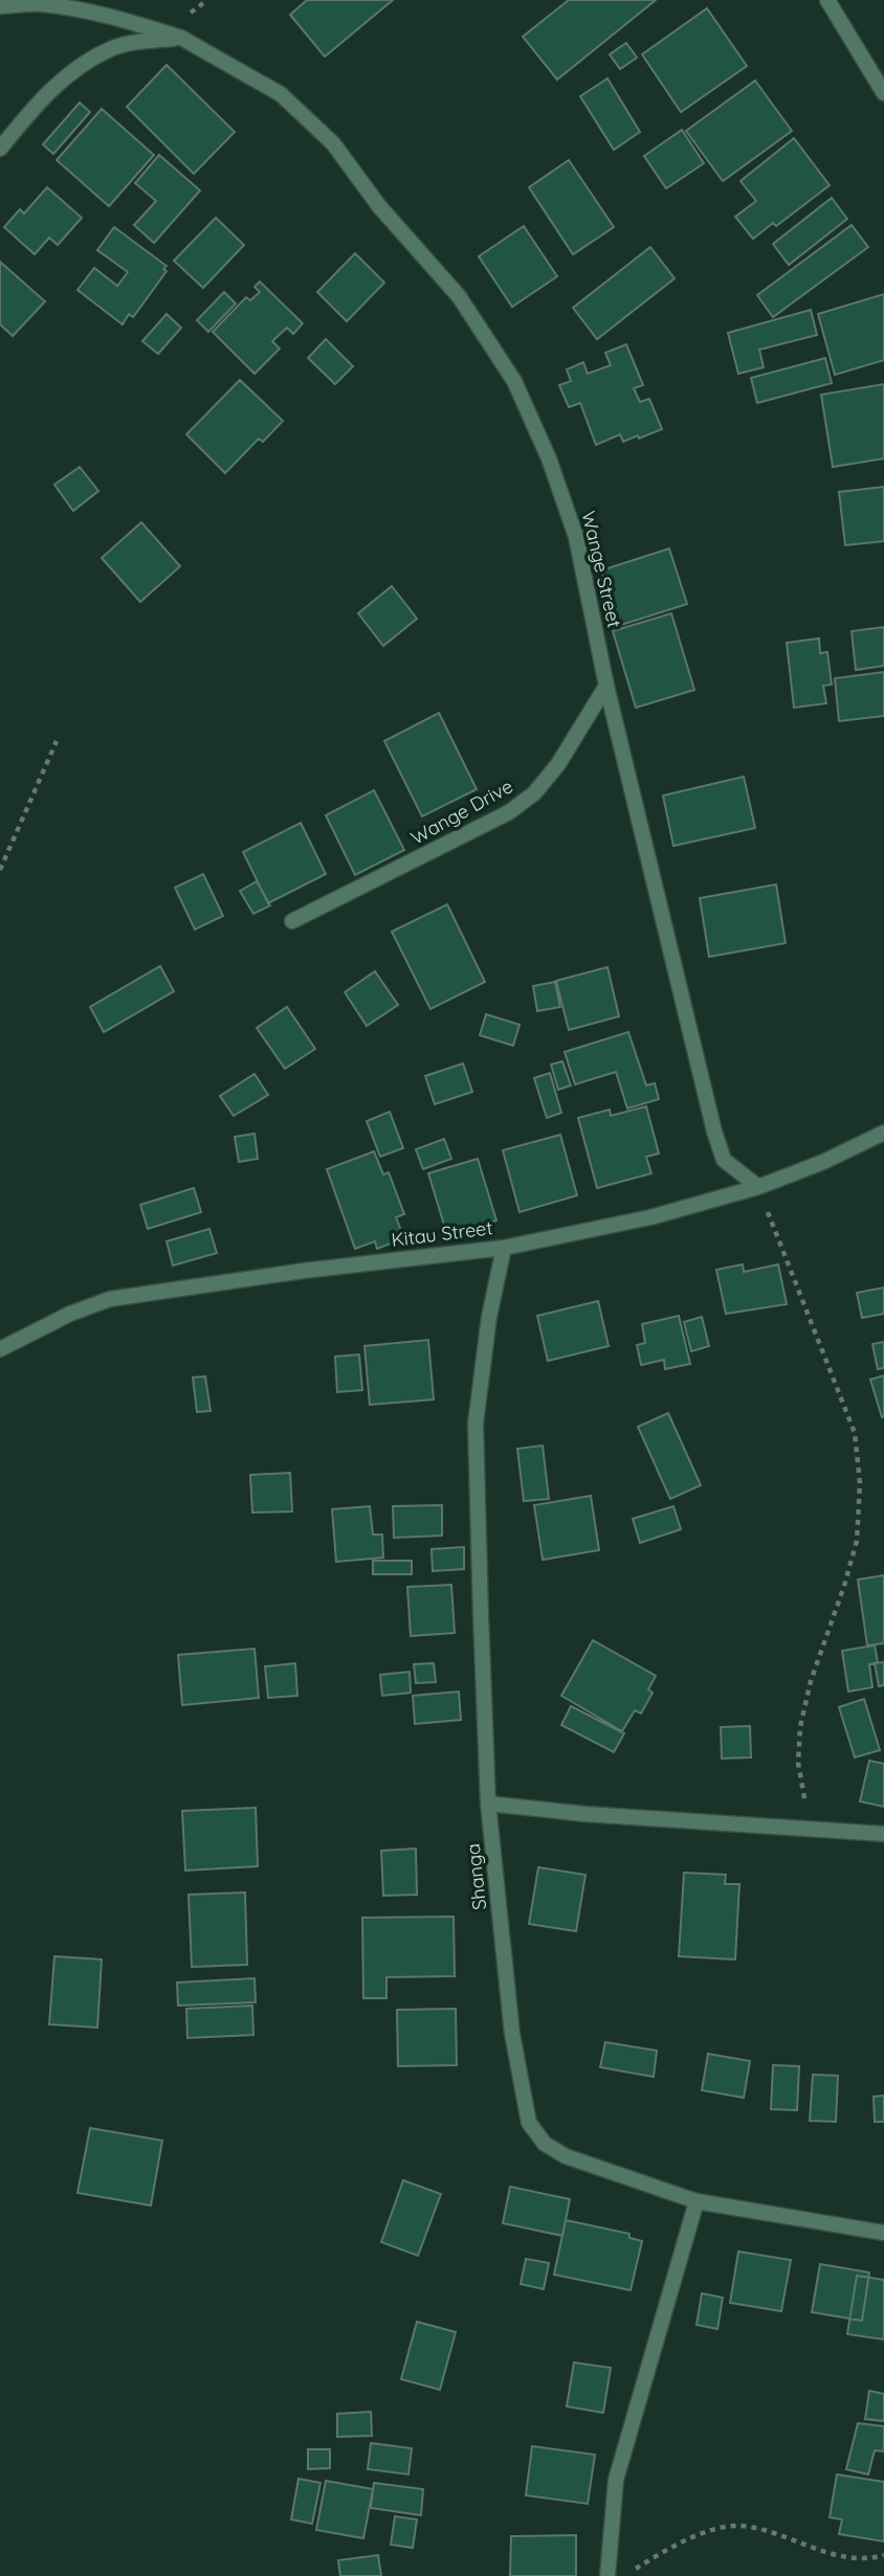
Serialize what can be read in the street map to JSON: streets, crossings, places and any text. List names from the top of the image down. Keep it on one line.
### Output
{"streets":{"street":["Wange Street","Wange Drive","Kitau Street","Shanga"]},"crossings":[["Wange Street","Wange Drive"],["Wange Street","Kitau Street"],["Kitau Street","Shanga"]]}
